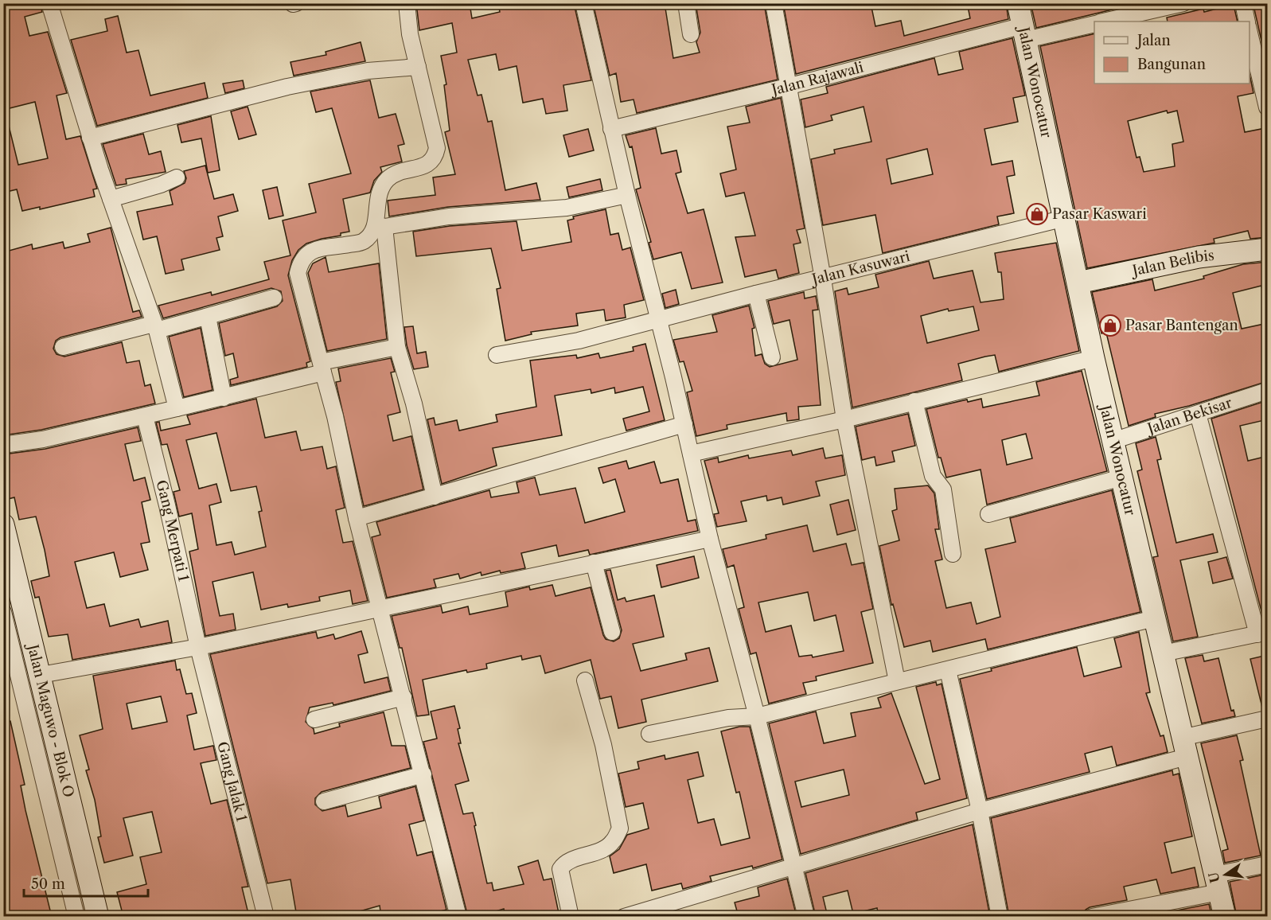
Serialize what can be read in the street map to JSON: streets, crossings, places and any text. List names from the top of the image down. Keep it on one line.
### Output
{"streets":{"street":["Jalan Rajawali","Jalan Wonocatur","Jalan Belibis","Jalan Kasuwari","Jalan Bekisar","Gang Merpati 1","Jalan Maguwo - Blok O","Gang Jalak 1"]},"crossings":[["Jalan Rajawali","Jalan Wonocatur"],["Jalan Wonocatur","Jalan Belibis"],["Jalan Wonocatur","Jalan Kasuwari"],["Jalan Wonocatur","Jalan Bekisar"],["Gang Merpati 1","Gang Jalak 1"]],"places":{"shop":["Pasar Kaswari","Pasar Bantengan"]},"legend":["Jalan","Bangunan"],"scale_bar":"50 m","north":"left"}
